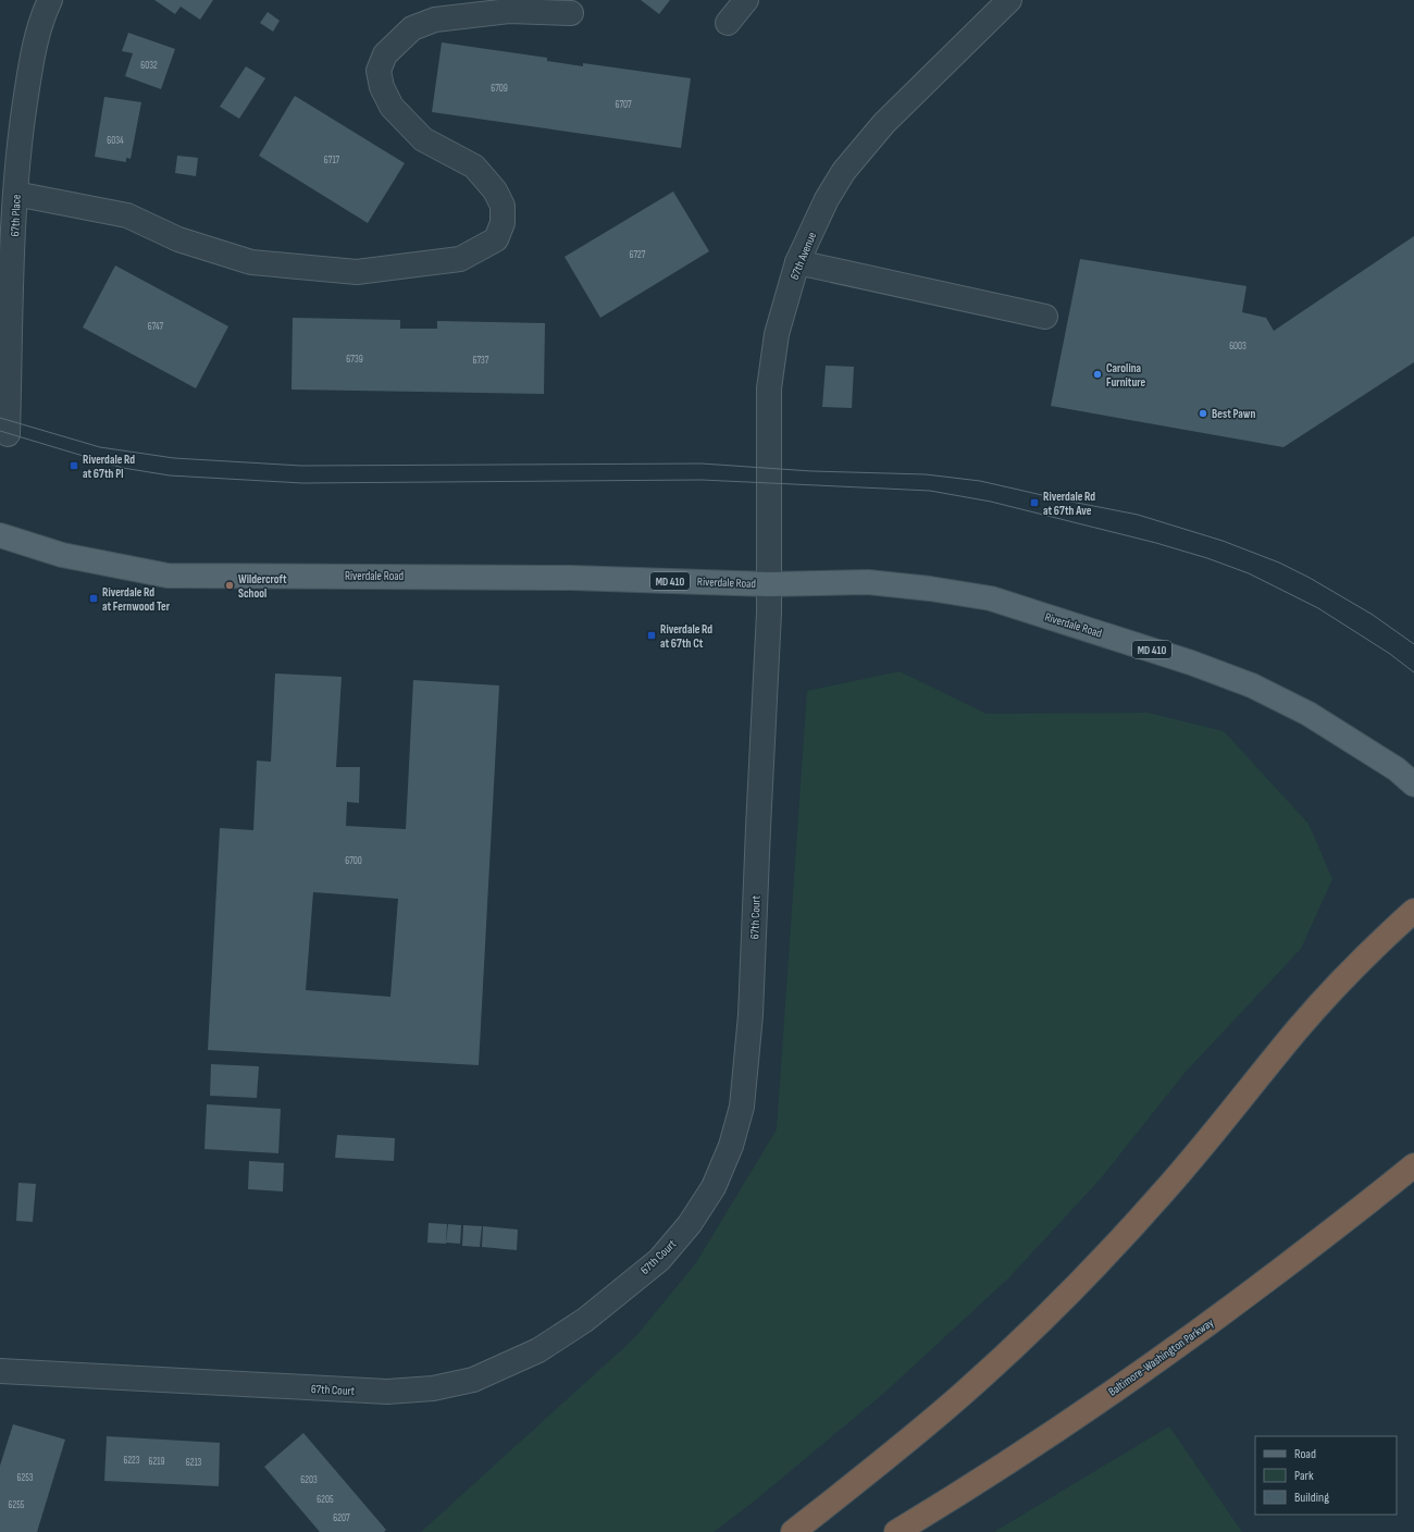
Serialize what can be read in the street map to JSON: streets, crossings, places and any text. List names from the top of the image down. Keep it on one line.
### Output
{"streets":{"highway":["Baltimore-Washington Parkway"],"main road":["Riverdale Road","MD 410"],"street":["67th Place","67th Avenue","67th Court"]},"crossings":[["67th Avenue","Riverdale Road"],["67th Avenue","67th Court"],["Riverdale Road","67th Court"]],"places":{"other":["Carolina Furniture","Best Pawn","Wildercroft School"],"transit":["Riverdale Rd at 67th Pl","Riverdale Rd at 67th Ave","Riverdale Rd at Fernwood Ter","Riverdale Rd at 67th Ct"]},"house_numbers":["6032","6709","6707","6034","6717","6727","6747","6003","6739","6737","6700","6223","6219","6213","6253","6203","6205","6255","6207"],"legend":["Road","Park","Building"]}
